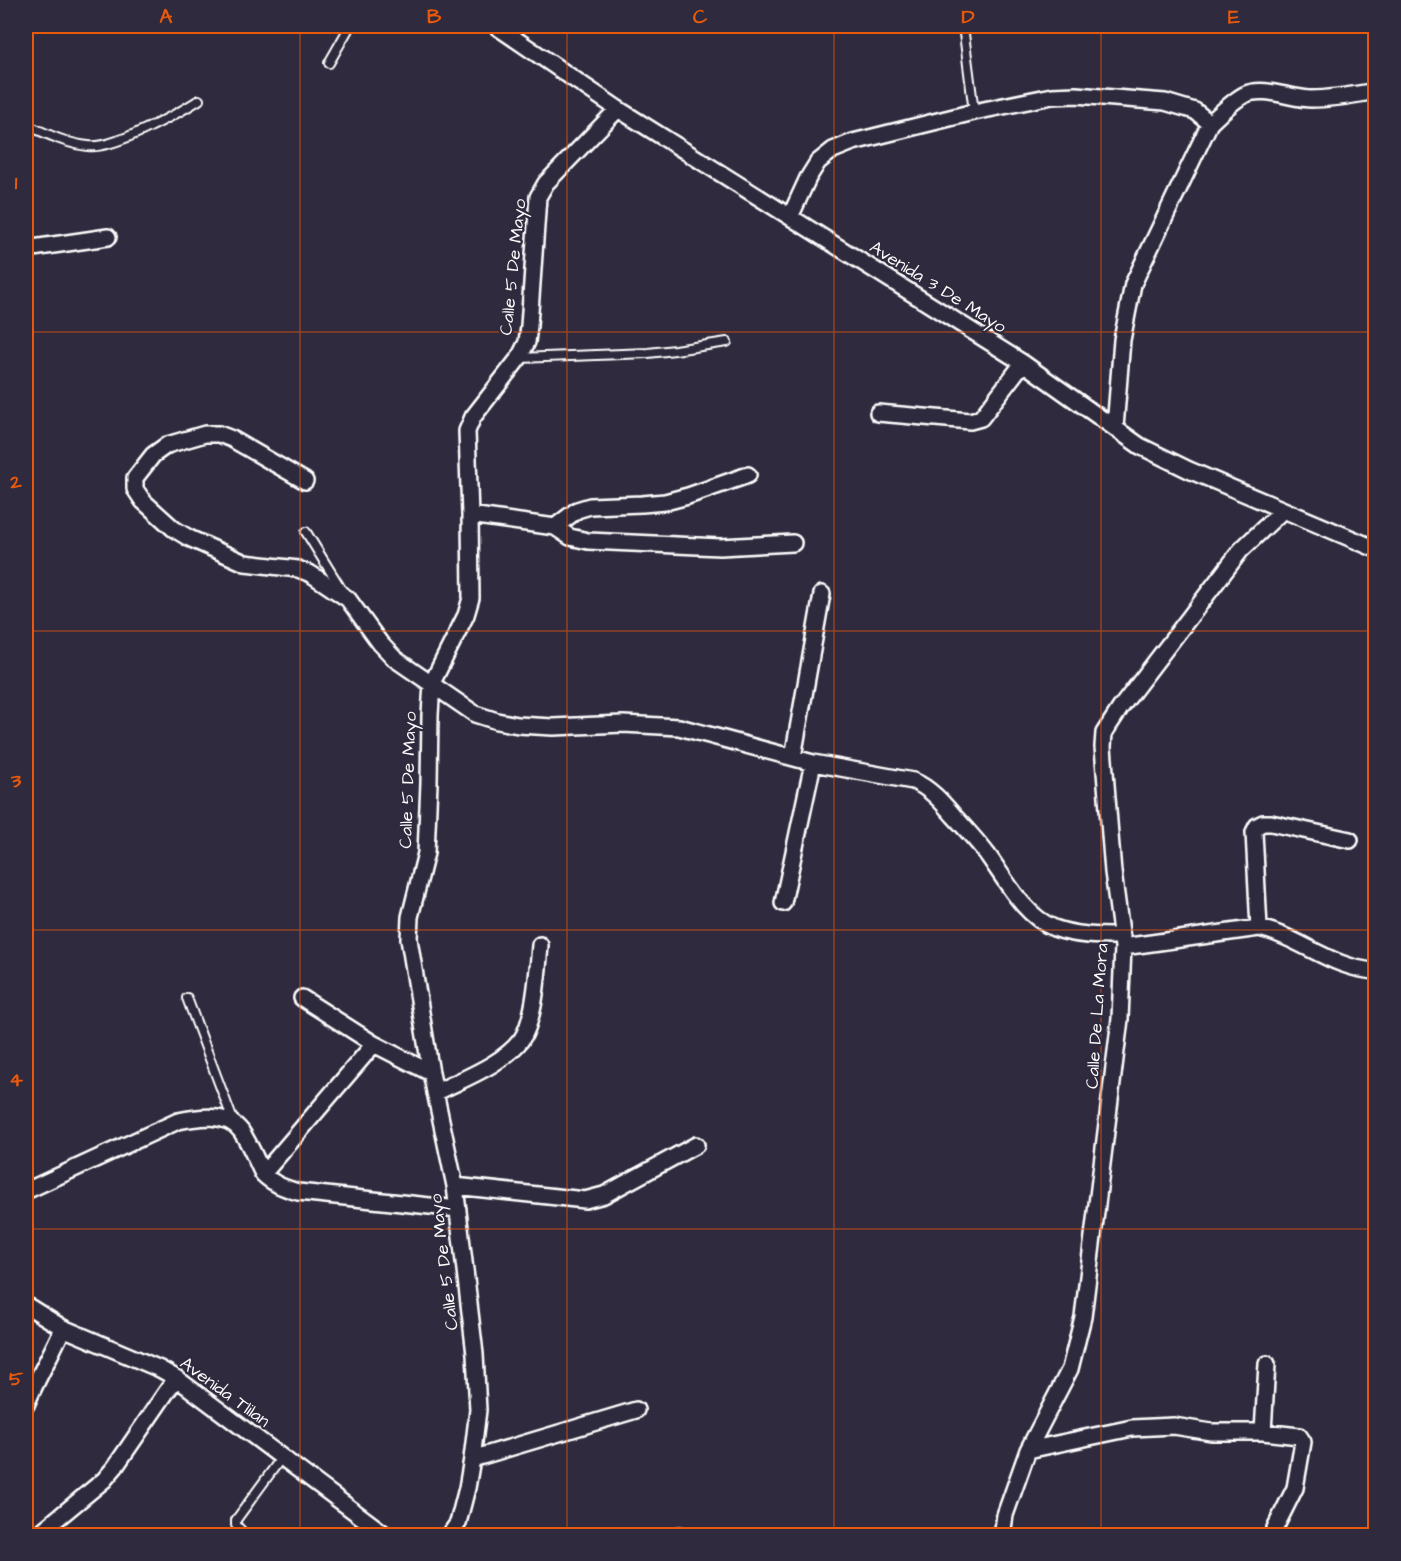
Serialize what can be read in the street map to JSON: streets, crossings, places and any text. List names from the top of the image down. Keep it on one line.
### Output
{"streets":{"street":["Calle 5 De Mayo","Avenida 3 De Mayo","Calle De La Mora","Avenida Tlilan"]},"crossings":[["Calle 5 De Mayo","Avenida 3 De Mayo"],["Avenida 3 De Mayo","Calle De La Mora"]],"grid":{"columns":["A","B","C","D","E"],"rows":["1","2","3","4","5"]}}
